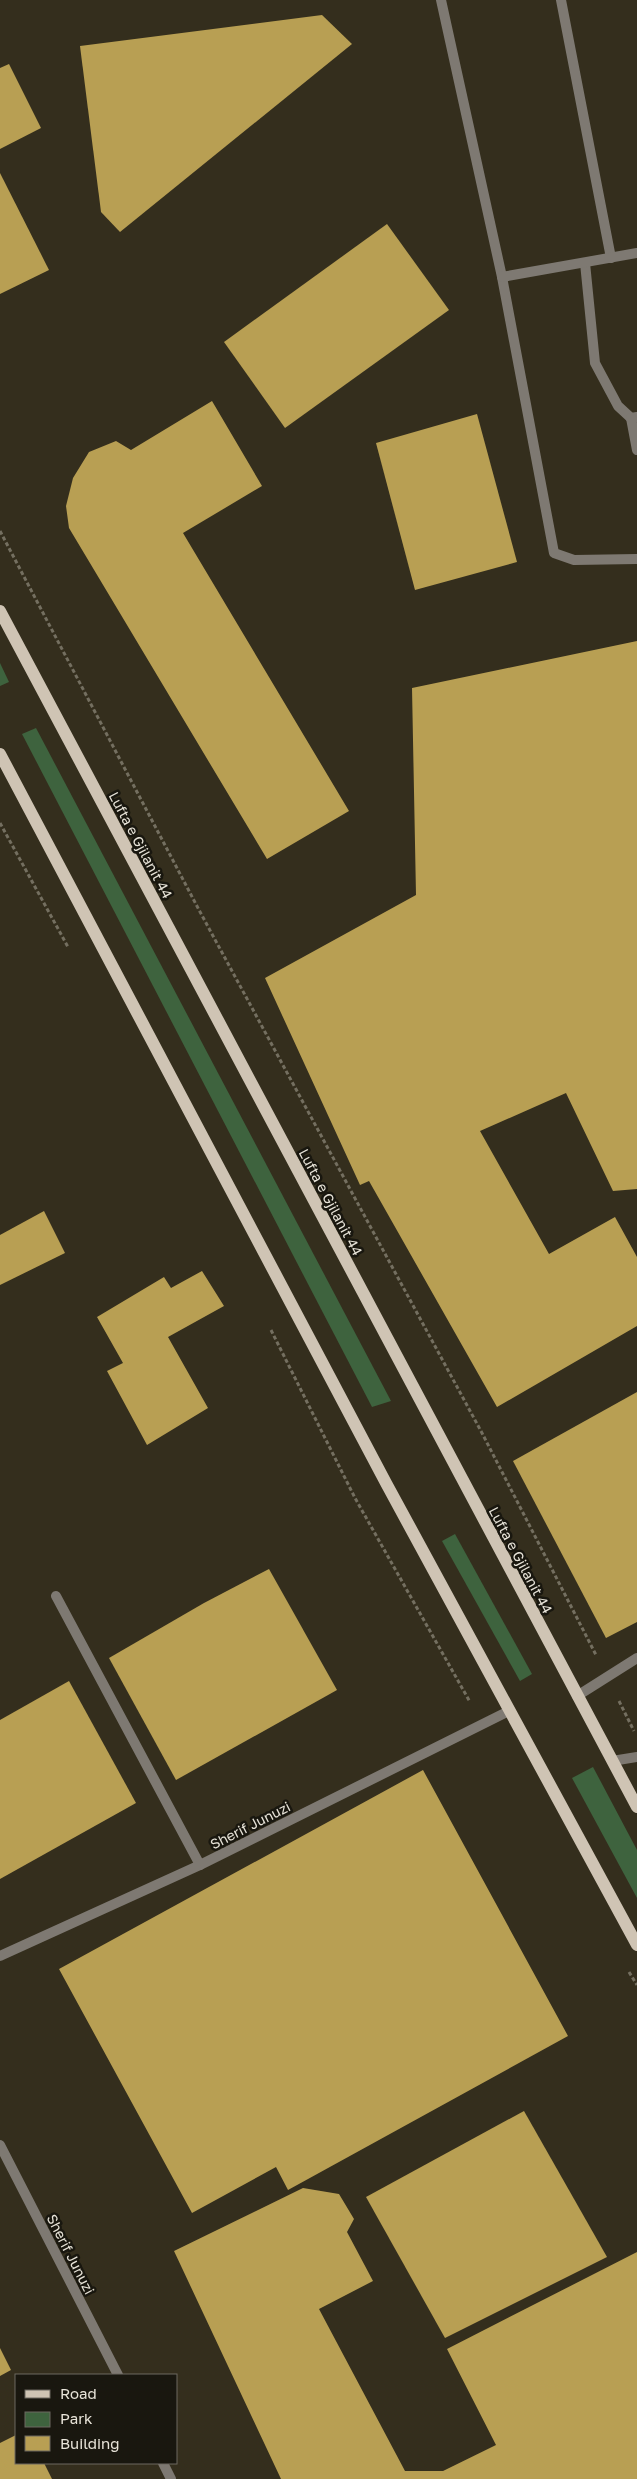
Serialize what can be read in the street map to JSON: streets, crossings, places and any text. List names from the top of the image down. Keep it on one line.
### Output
{"streets":{"main road":["Lufta e Gjilanit 44"],"street":["Sherif Junuzi"]},"legend":["Road","Park","Building"]}
